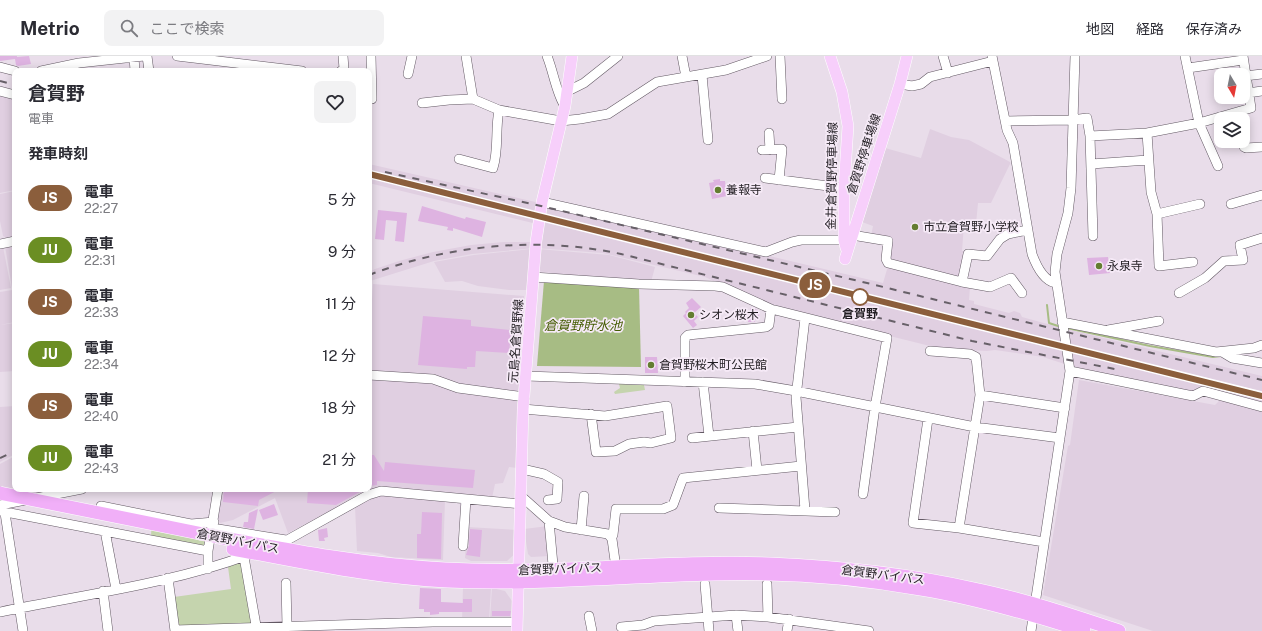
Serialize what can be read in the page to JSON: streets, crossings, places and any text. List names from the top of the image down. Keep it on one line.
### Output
{"streets":{"highway":["倉賀野バイパス"],"main road":["倉賀野停車場線","金井倉賀野停車場線","元島名倉賀野線"]},"crossings":[["倉賀野停車場線","金井倉賀野停車場線"],["元島名倉賀野線","倉賀野バイパス"]],"water":["倉賀野貯水池"],"places":["養報寺","市立倉賀野小学校","永泉寺","倉賀野","シオン桜木","倉賀野桜木町公民館"],"north":"bottom","page":{"header":"Metrio","search":"ここで検索","nav":["地図","経路","保存済み"],"on_map":"JS","heading":[["倉賀野","電車"],"発車時刻"],"list":[{"mark":"JS","name":"電車","note":"22:27","value":"5 分"},{"mark":"JU","name":"電車","note":"22:31","value":"9 分"},{"mark":"JS","name":"電車","note":"22:33","value":"11 分"},{"mark":"JU","name":"電車","note":"22:34","value":"12 分"},{"mark":"JS","name":"電車","note":"22:40","value":"18 分"},{"mark":"JU","name":"電車","note":"22:43","value":"21 分"}]}}
